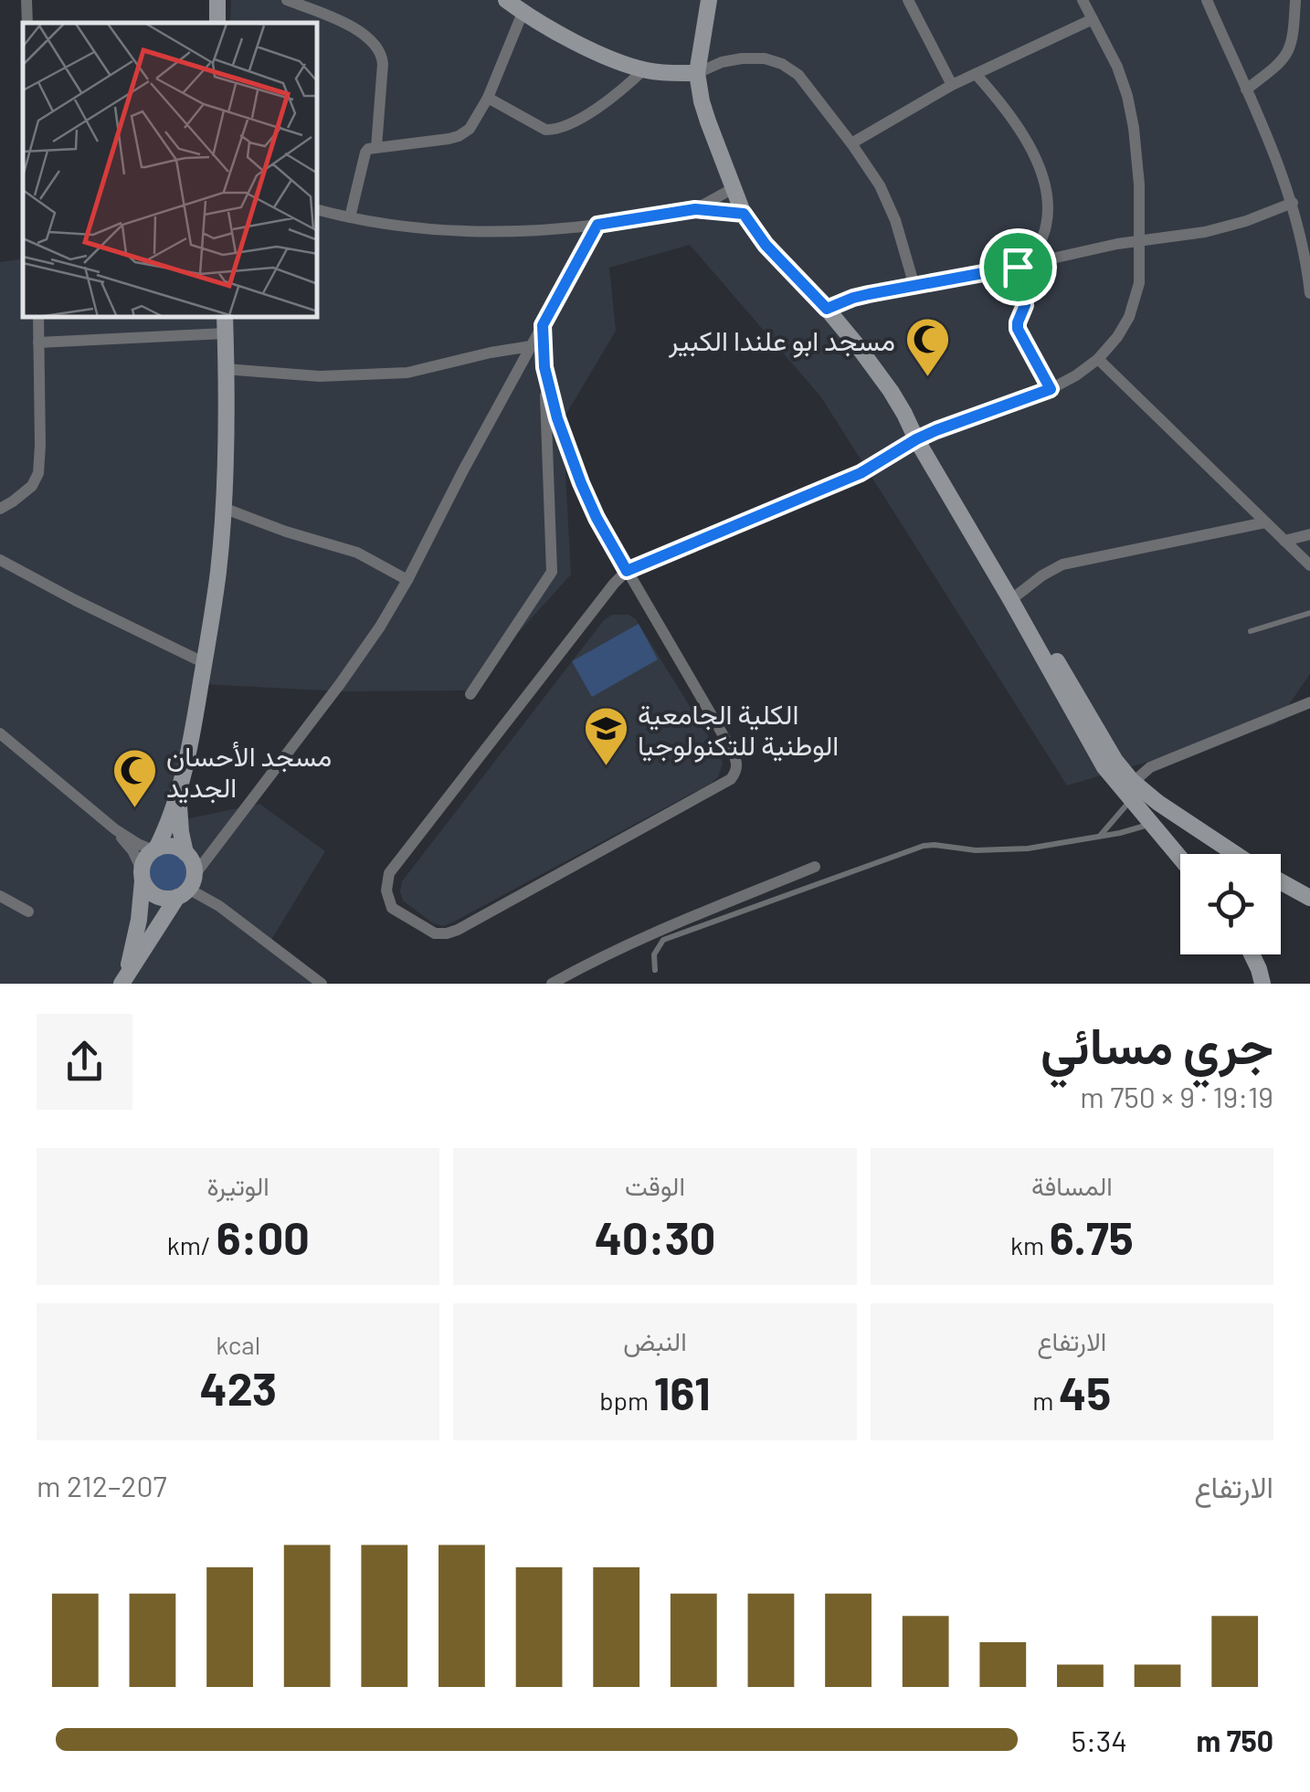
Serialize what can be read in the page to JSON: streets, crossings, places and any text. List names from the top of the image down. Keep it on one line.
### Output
{"places":{"mosque":["مسجد ابو علندا الكبير","مسجد الأحسان الجديد"],"school or university":["الكلية الجامعية الوطنية للتكنولوجيا"]},"page":{"heading":["جري مسائي","19:19 · 9 × 750 m"],"stats":[["المسافة","6.75 km"],["الوقت","40:30"],["الوتيرة","6:00 /km"],["الارتفاع","45 m"],["النبض","161 bpm"],["kcal","423"]],"chart":["الارتفاع","207–212 m"],"list":[{"name":"750 m","note":"5:34"}]}}
